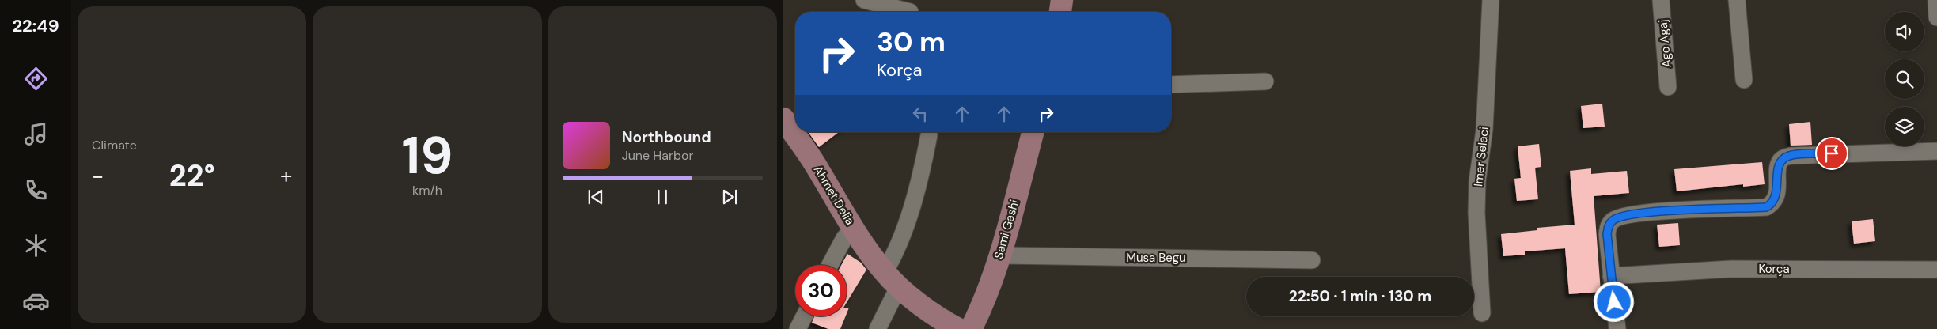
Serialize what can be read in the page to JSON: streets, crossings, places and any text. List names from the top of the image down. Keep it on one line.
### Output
{"streets":{"street":["Ago Agaj","Imer Selaci","Ahmet Delia","Sami Gashi","Musa Begu","Korça"]},"crossings":[["Sami Gashi","Musa Begu"]],"page":{"tabs":"22:49","tile":["Climate",["19","km/h"]],"turn":["30 m","Korça"],"song":["Northbound","June Harbor"],"heat":["−","22°","+"],"limit":"30","trip":"22:50 · 1 min · 130 m"}}
